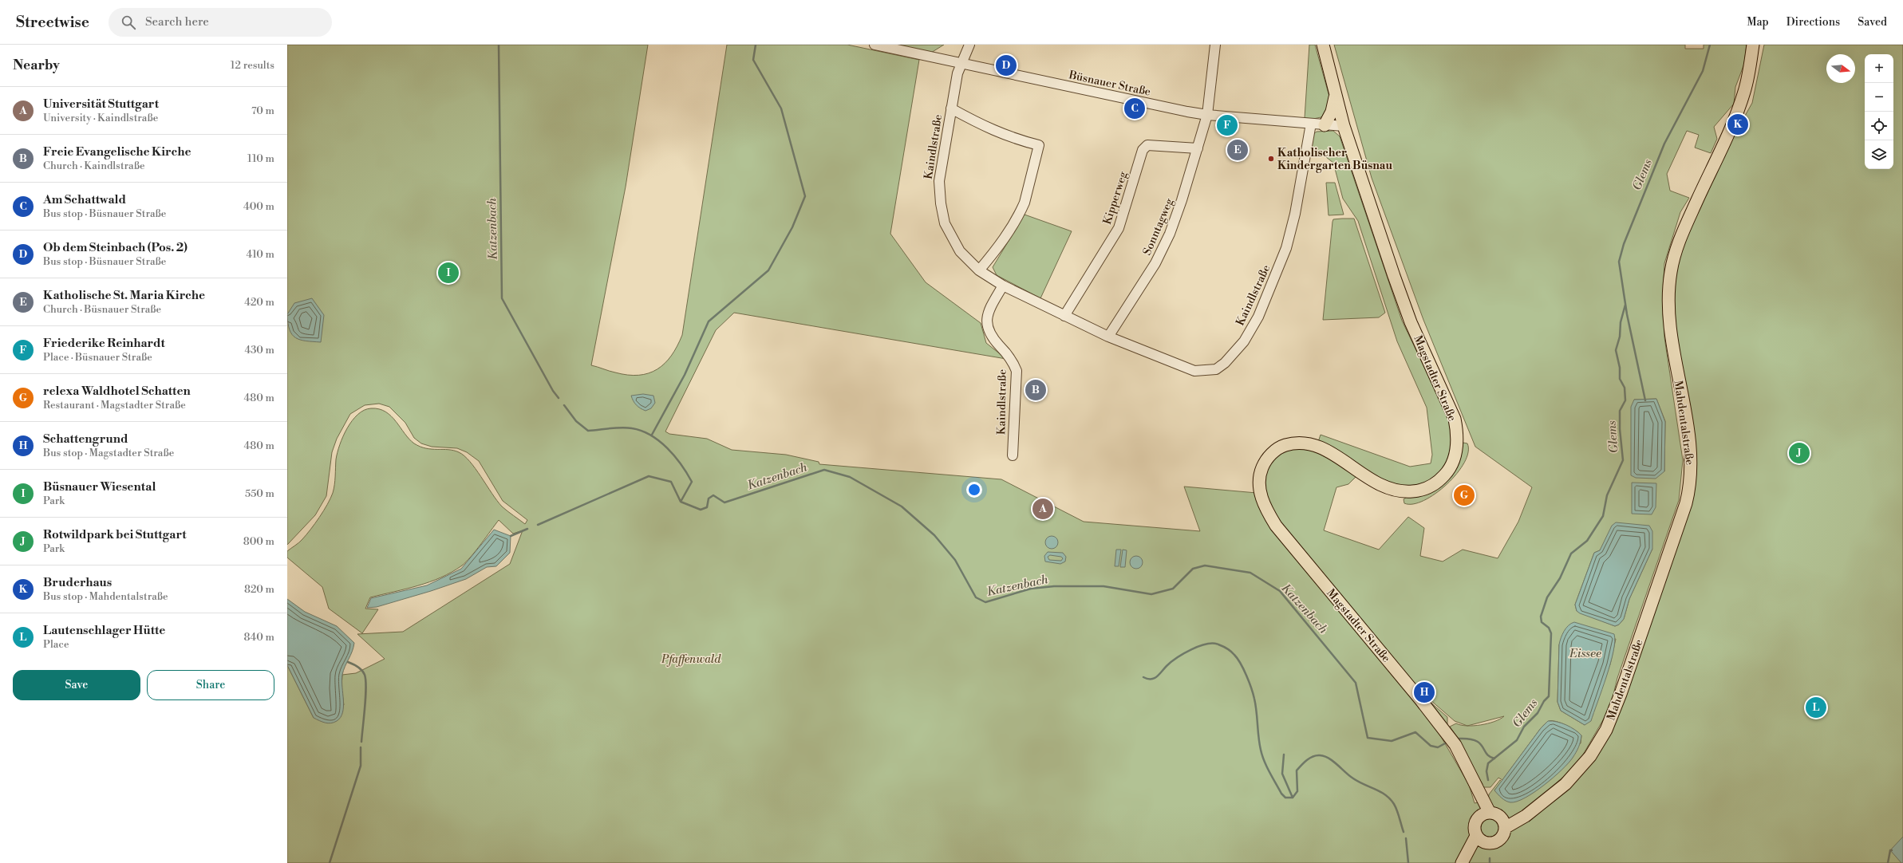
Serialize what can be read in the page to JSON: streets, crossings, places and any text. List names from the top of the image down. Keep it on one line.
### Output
{"streets":{"main road":["Magstadter Straße","Mahdentalstraße"],"street":["Büsnauer Straße","Kaindlstraße","Kipperweg","Sonntagweg"]},"crossings":[["Büsnauer Straße","Kaindlstraße"],["Büsnauer Straße","Sonntagweg"],["Büsnauer Straße","Magstadter Straße"],["Kaindlstraße","Kipperweg"],["Kaindlstraße","Sonntagweg"],["Kipperweg","Sonntagweg"],["Magstadter Straße","Mahdentalstraße"]],"water":["Glems","Katzenbach","Eissee"],"parks":["Pfaffenwald"],"places":["Katholischer Kindergarten Büsnau"],"north":"right","page":{"header":"Streetwise","search":"Search here","nav":["Map","Directions","Saved"],"heading":["Nearby","12 results"],"pins":["D","C","K","F","E","I","B","J","G","A","H","L"],"map_buttons":["+","−"],"list":[{"mark":"A","name":"Universität Stuttgart","note":"University · Kaindlstraße","value":"70 m"},{"mark":"B","name":"Freie Evangelische Kirche","note":"Church · Kaindlstraße","value":"110 m"},{"mark":"C","name":"Am Schattwald","note":"Bus stop · Büsnauer Straße","value":"400 m"},{"mark":"D","name":"Ob dem Steinbach (Pos. 2)","note":"Bus stop · Büsnauer Straße","value":"410 m"},{"mark":"E","name":"Katholische St. Maria Kirche","note":"Church · Büsnauer Straße","value":"420 m"},{"mark":"F","name":"Friederike Reinhardt","note":"Place · Büsnauer Straße","value":"430 m"},{"mark":"G","name":"relexa Waldhotel Schatten","note":"Restaurant · Magstadter Straße","value":"480 m"},{"mark":"H","name":"Schattengrund","note":"Bus stop · Magstadter Straße","value":"480 m"},{"mark":"I","name":"Büsnauer Wiesental","note":"Park","value":"550 m"},{"mark":"J","name":"Rotwildpark bei Stuttgart","note":"Park","value":"800 m"},{"mark":"K","name":"Bruderhaus","note":"Bus stop · Mahdentalstraße","value":"820 m"},{"mark":"L","name":"Lautenschlager Hütte","note":"Place","value":"840 m"}],"buttons":["Save","Share"]}}
